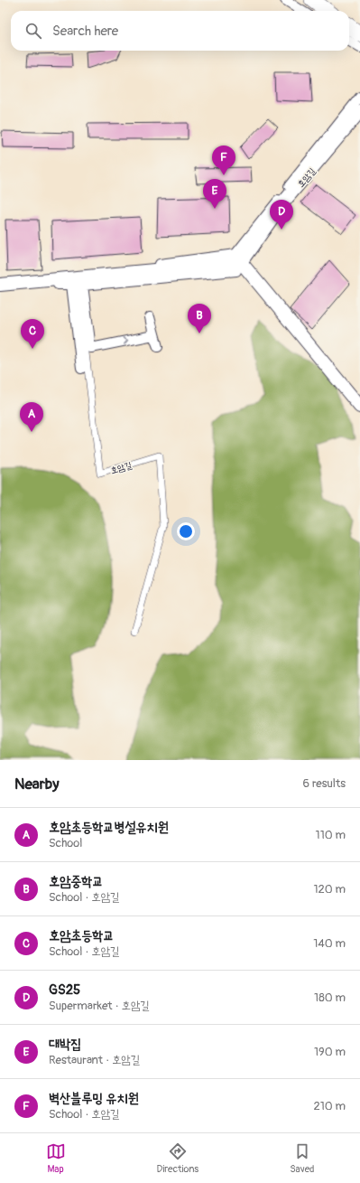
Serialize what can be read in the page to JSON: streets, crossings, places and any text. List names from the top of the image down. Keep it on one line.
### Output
{"streets":{"street":["호암길"]},"page":{"search":"Search here","pins":["F","E","D","B","C","A"],"heading":["Nearby","6 results"],"list":[{"mark":"A","name":"호암초등학교병설유치원","note":"School","value":"110 m"},{"mark":"B","name":"호암중학교","note":"School · 호암길","value":"120 m"},{"mark":"C","name":"호암초등학교","note":"School · 호암길","value":"140 m"},{"mark":"D","name":"GS25","note":"Supermarket · 호암길","value":"180 m"},{"mark":"E","name":"대박집","note":"Restaurant · 호암길","value":"190 m"},{"mark":"F","name":"벽산블루밍 유치원","note":"School · 호암길","value":"210 m"}],"nav":["Map","Directions","Saved"]}}
